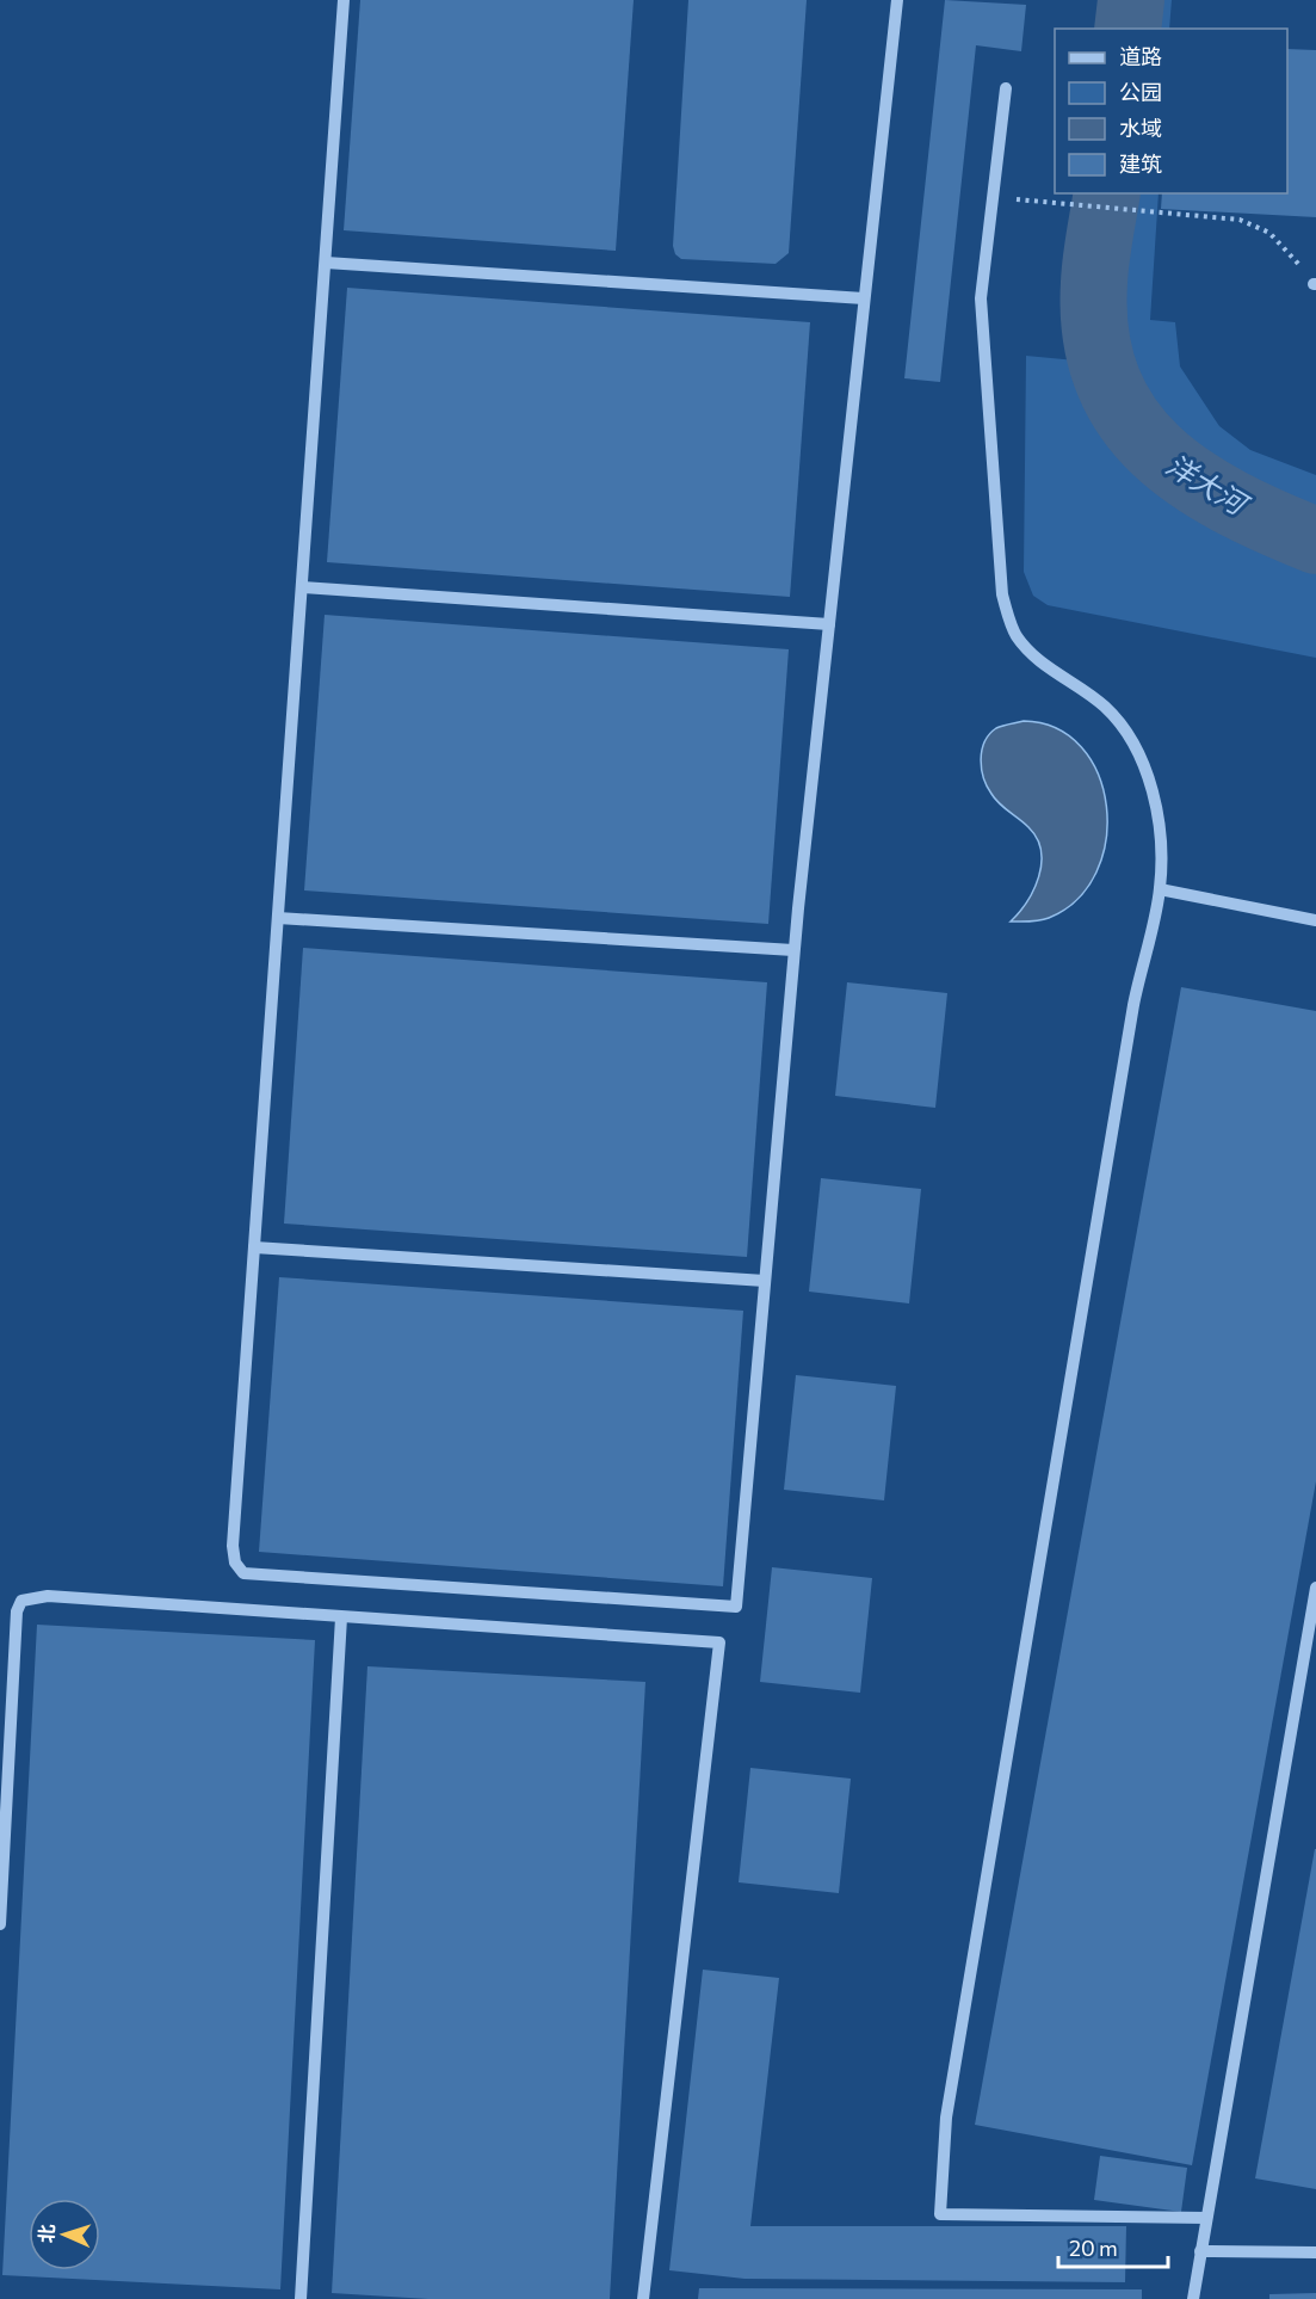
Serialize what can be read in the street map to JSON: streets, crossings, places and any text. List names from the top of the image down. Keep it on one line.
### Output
{"water":["洋大河"],"legend":["道路","公园","水域","建筑"],"scale_bar":"20 m","north":"left"}
